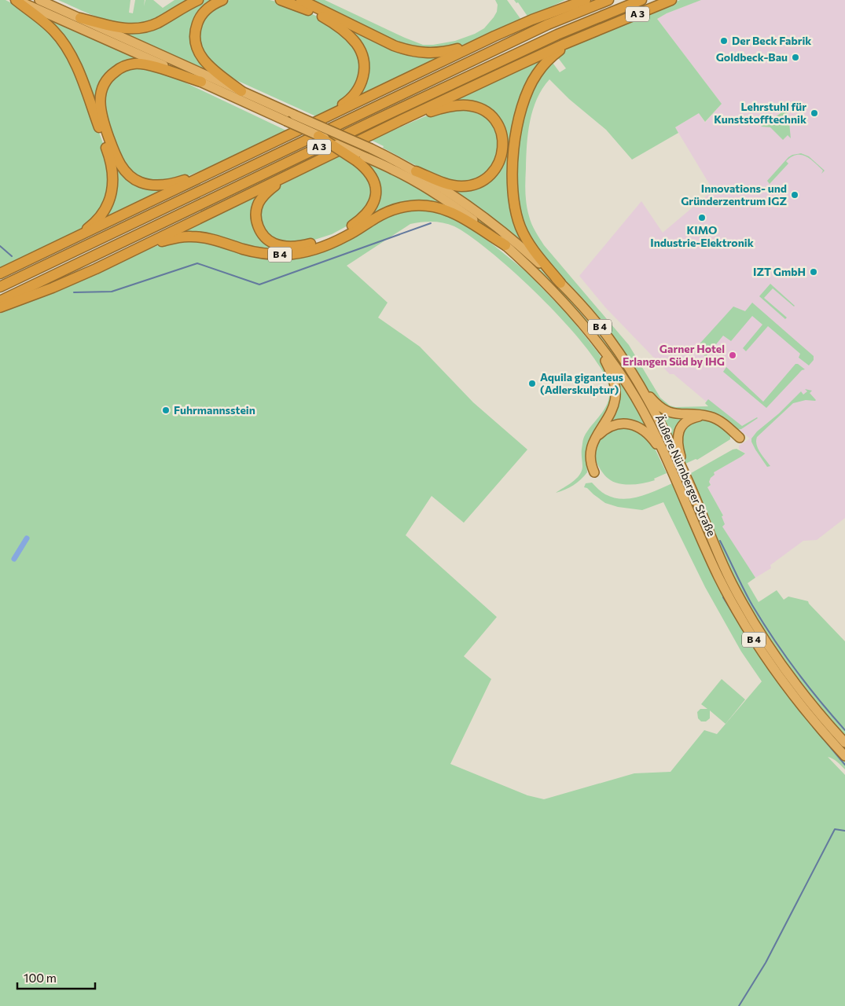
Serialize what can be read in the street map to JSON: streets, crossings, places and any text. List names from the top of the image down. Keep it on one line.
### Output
{"streets":{"highway":["A 3","B 4","Äußere Nürnberger Straße"]},"crossings":[["A 3","B 4"],["A 3","Äußere Nürnberger Straße"],["B 4","Äußere Nürnberger Straße"]],"places":["Der Beck Fabrik","Goldbeck-Bau","Lehrstuhl für Kunststofftechnik","Innovations- und Gründerzentrum IGZ","KIMO Industrie-Elektronik","IZT GmbH","Garner Hotel Erlangen Süd by IHG","Aquila giganteus (Adlerskulptur)","Fuhrmannsstein"],"scale_bar":"100 m"}
